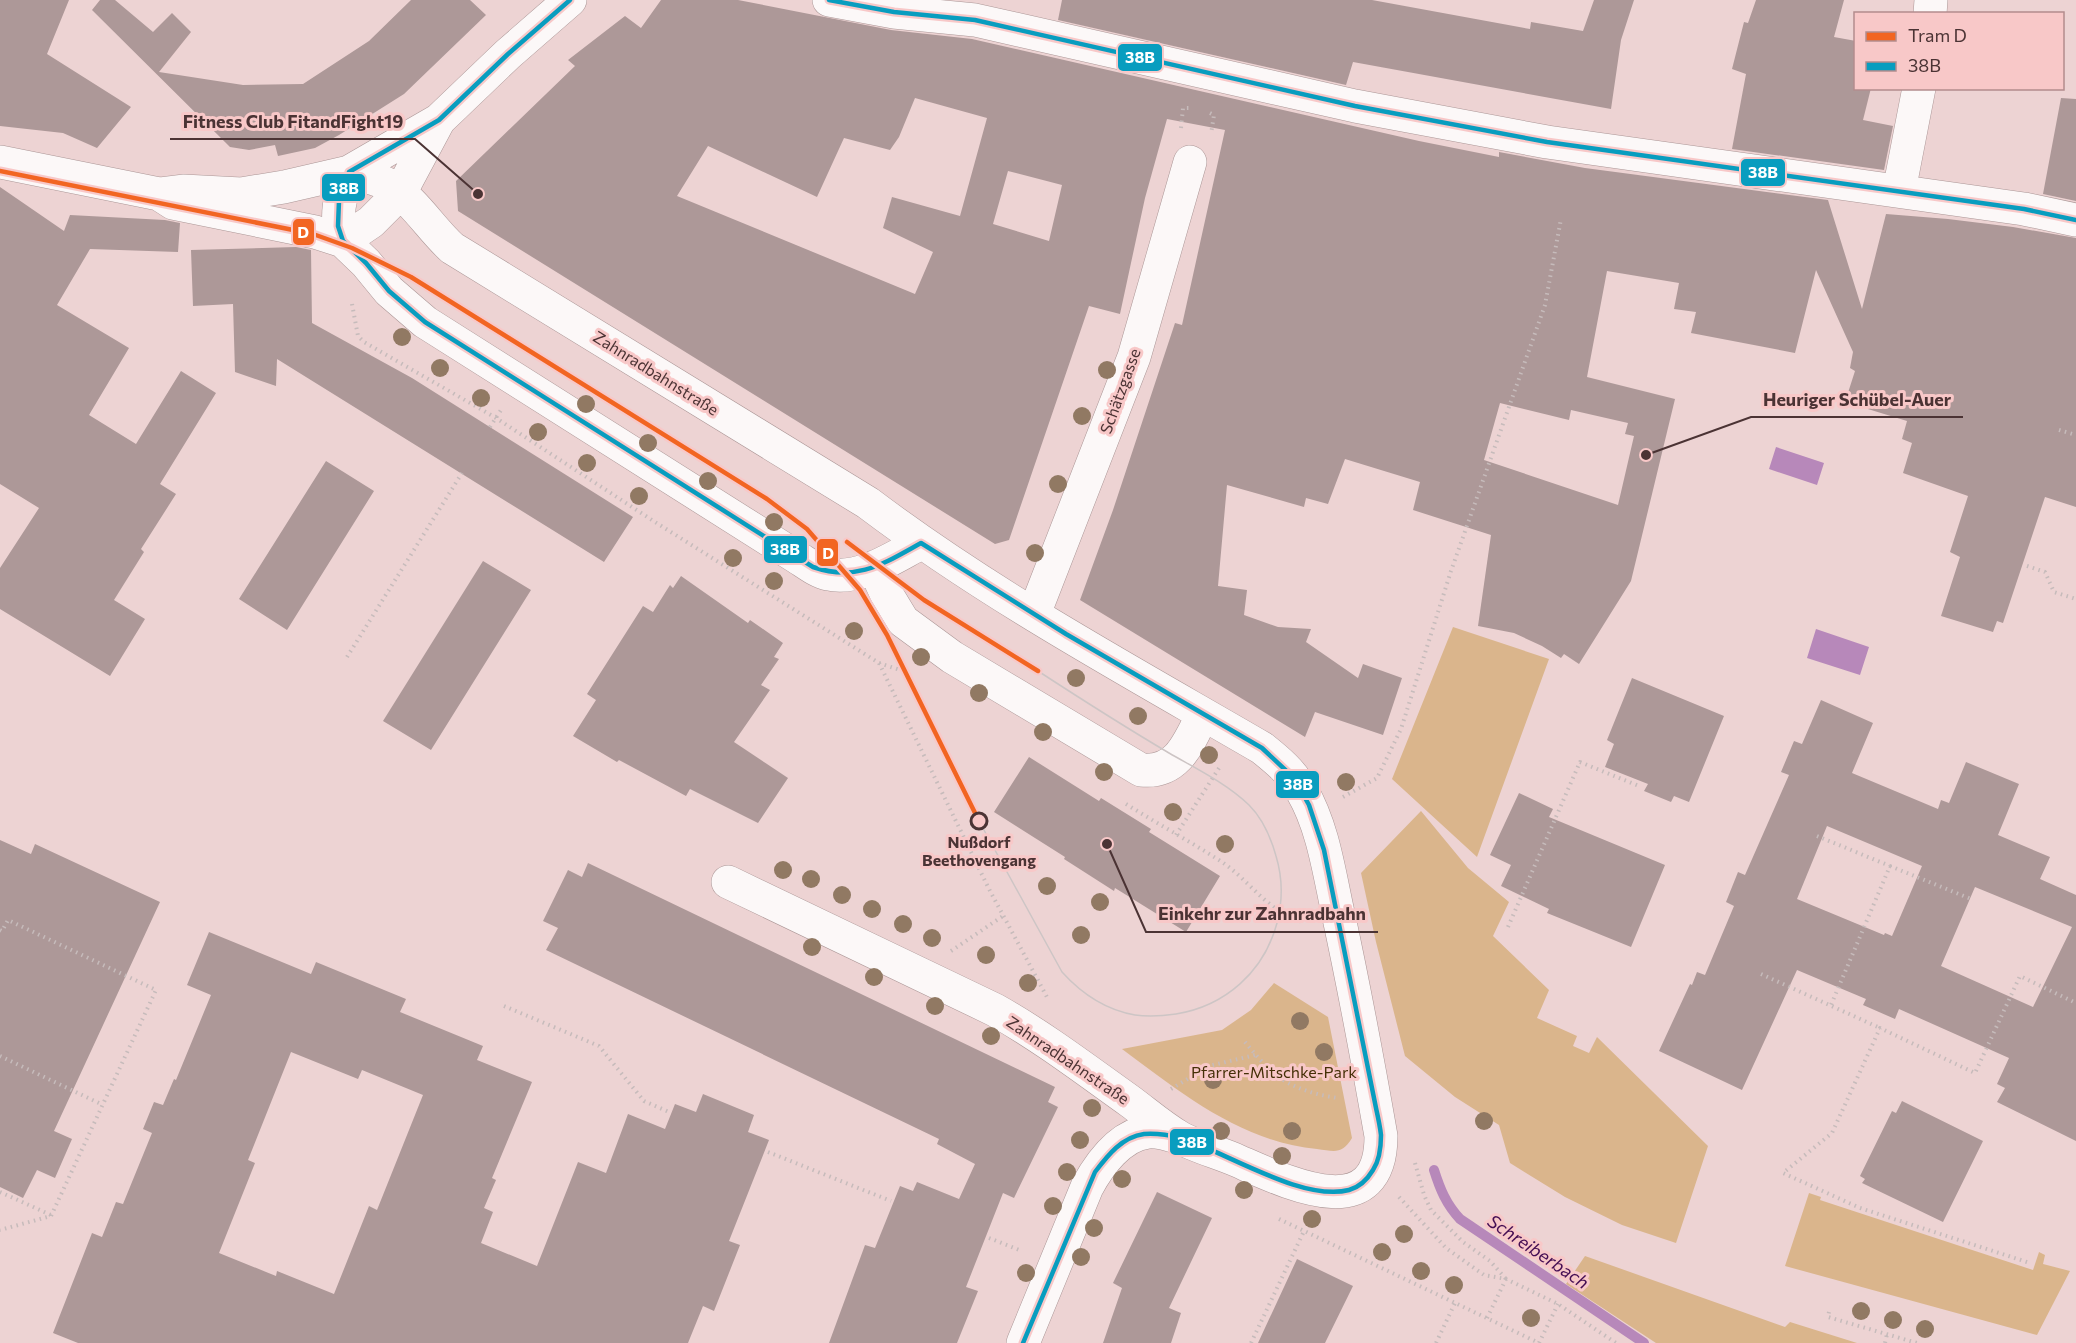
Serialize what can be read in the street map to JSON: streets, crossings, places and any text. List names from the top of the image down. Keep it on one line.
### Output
{"streets":{"street":["Zahnradbahnstraße","Schätzgasse"]},"crossings":[["Zahnradbahnstraße","Schätzgasse"]],"water":["Schreiberbach"],"parks":["Pfarrer-Mitschke-Park"],"places":["Fitness Club FitandFight19","Heuriger Schübel-Auer","Nußdorf Beethovengang","Einkehr zur Zahnradbahn"],"lines":["transit line 38B","tram line D"],"legend":["Tram D","38B"]}
